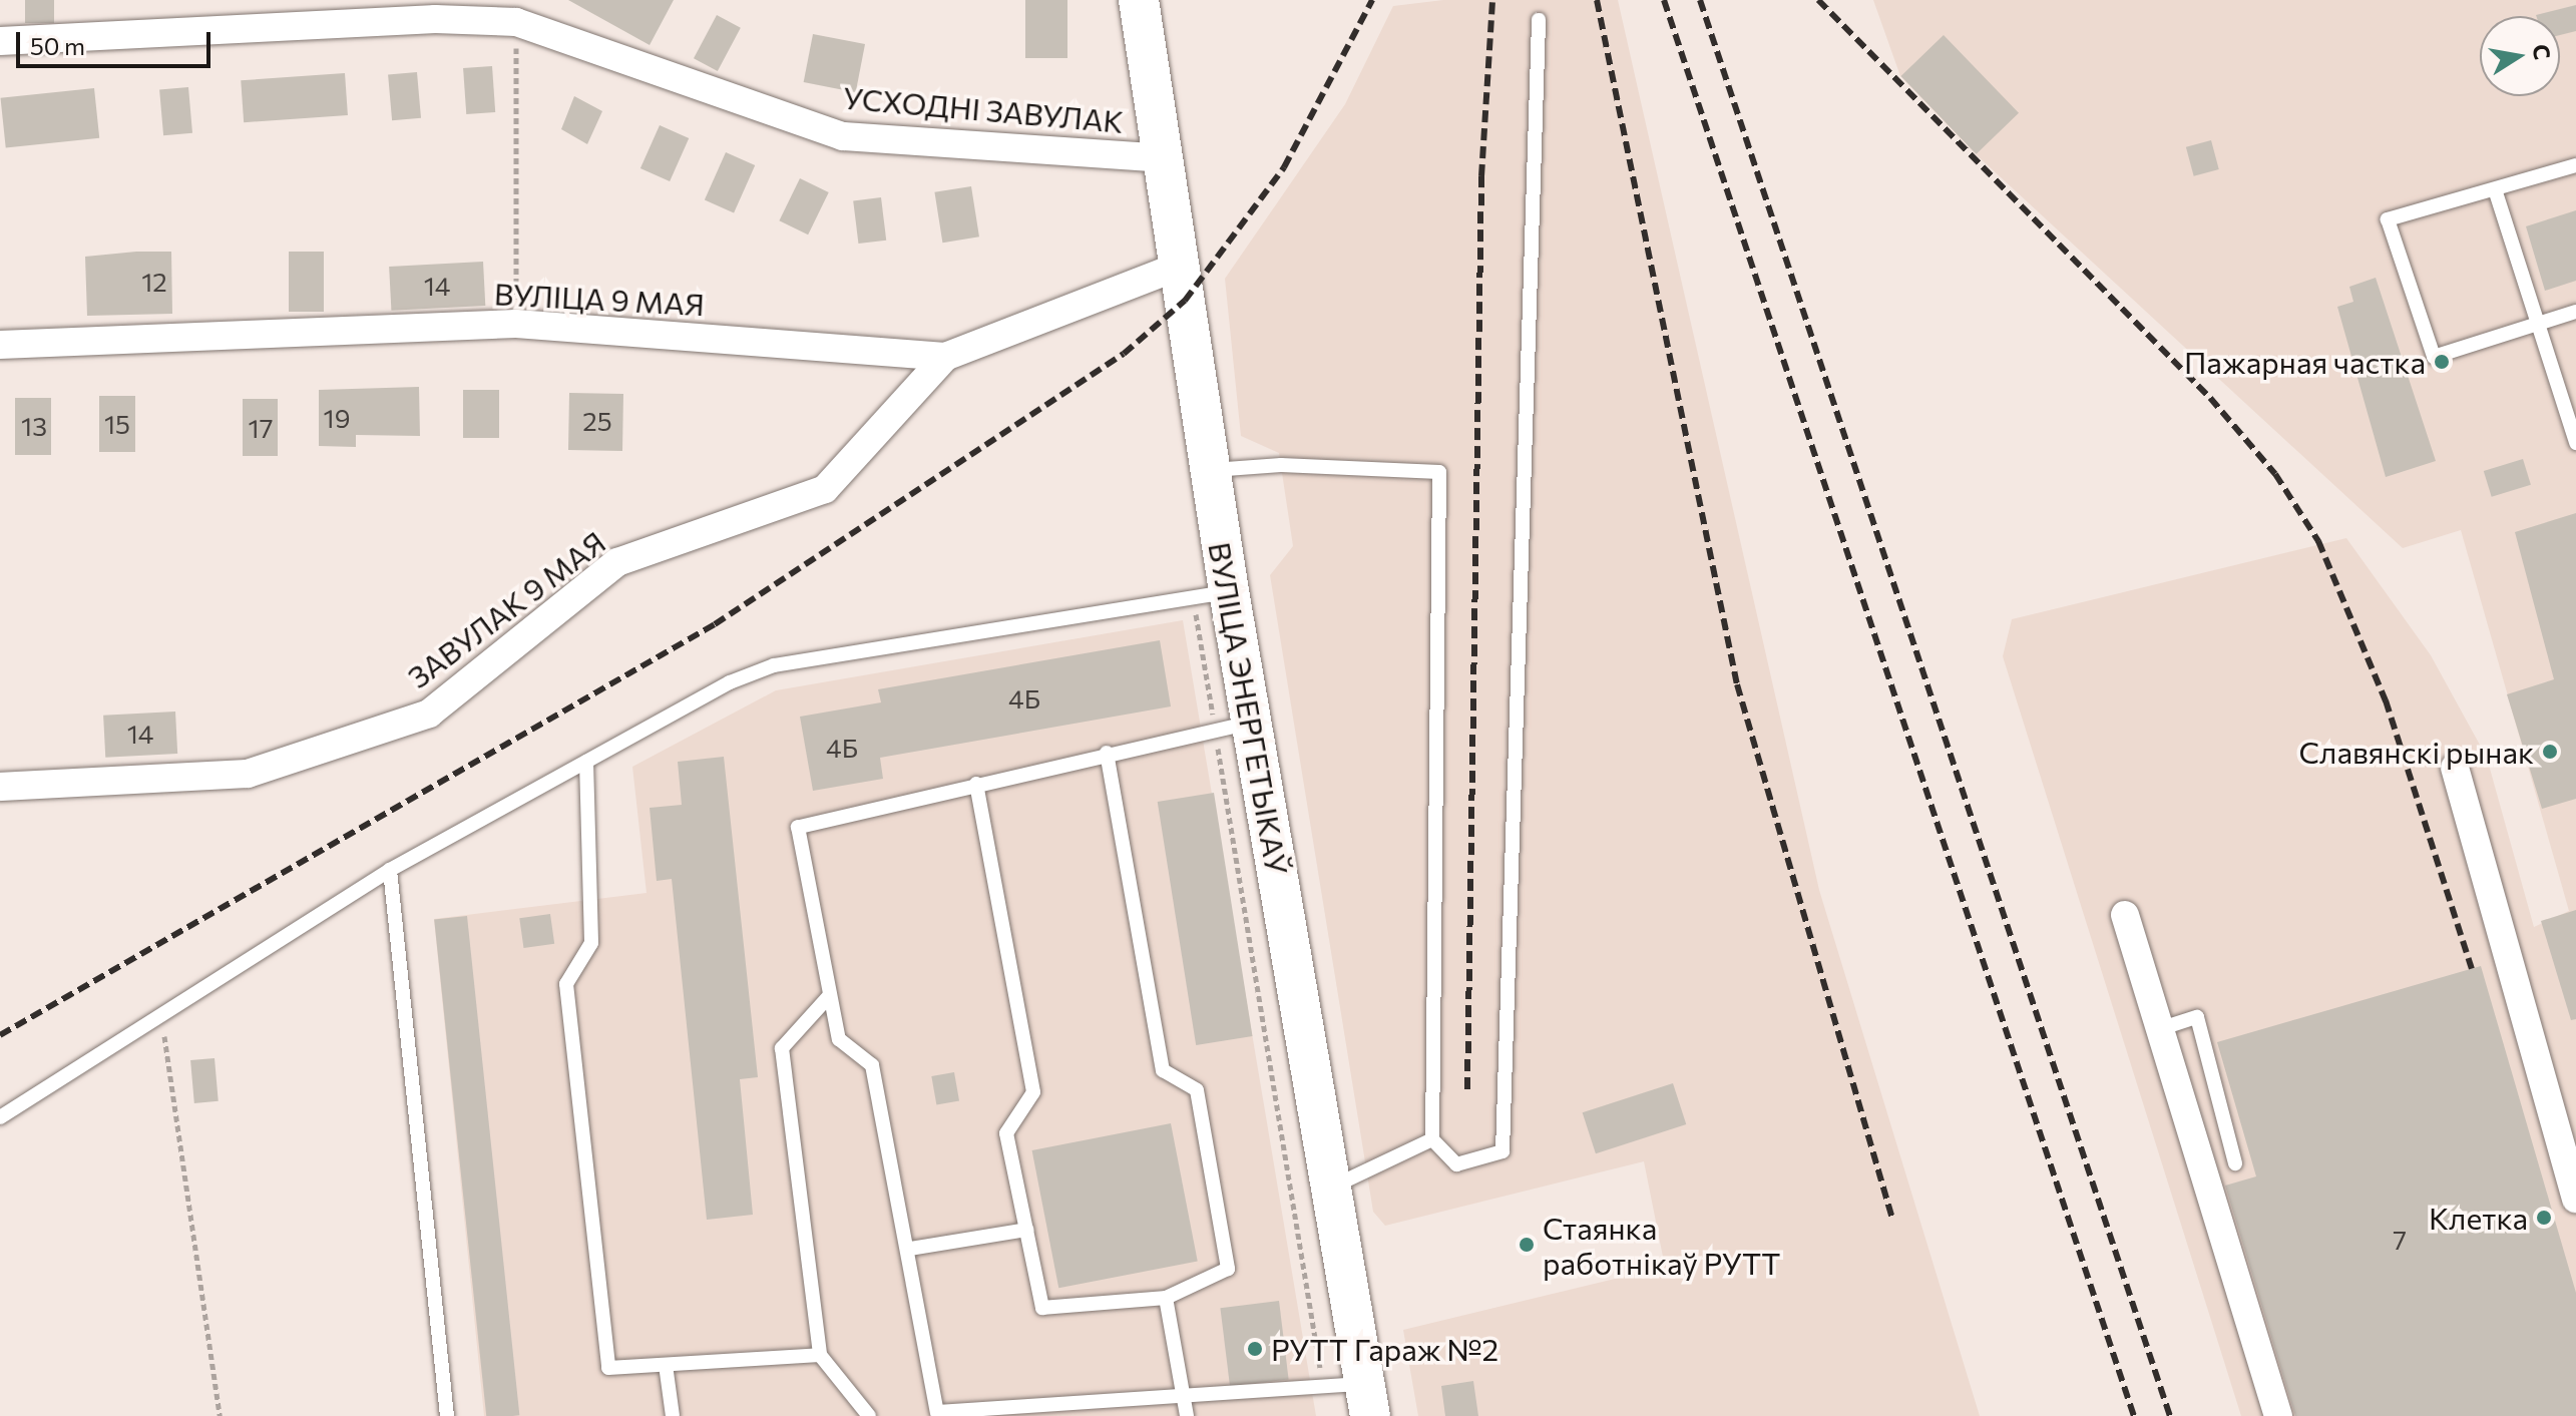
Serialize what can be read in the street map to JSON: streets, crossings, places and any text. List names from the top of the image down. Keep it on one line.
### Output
{"streets":{"main road":["ВУЛІЦА ЭНЕРГЕТЫКАЎ"],"street":["УСХОДНІ ЗАВУЛАК","ВУЛІЦА 9 МАЯ","ЗАВУЛАК 9 МАЯ"]},"crossings":[["УСХОДНІ ЗАВУЛАК","ВУЛІЦА ЭНЕРГЕТЫКАЎ"],["ВУЛІЦА 9 МАЯ","ЗАВУЛАК 9 МАЯ"],["ВУЛІЦА 9 МАЯ","ВУЛІЦА ЭНЕРГЕТЫКАЎ"]],"places":["Пажарная частка","Славянскі рынак","Клетка","Стаянка работнікаў РУТТ","РУТТ Гараж №2"],"house_numbers":["12","14","19","25","15","13","17","4Б","14","4Б","7"],"scale_bar":"50 m","north":"right"}
